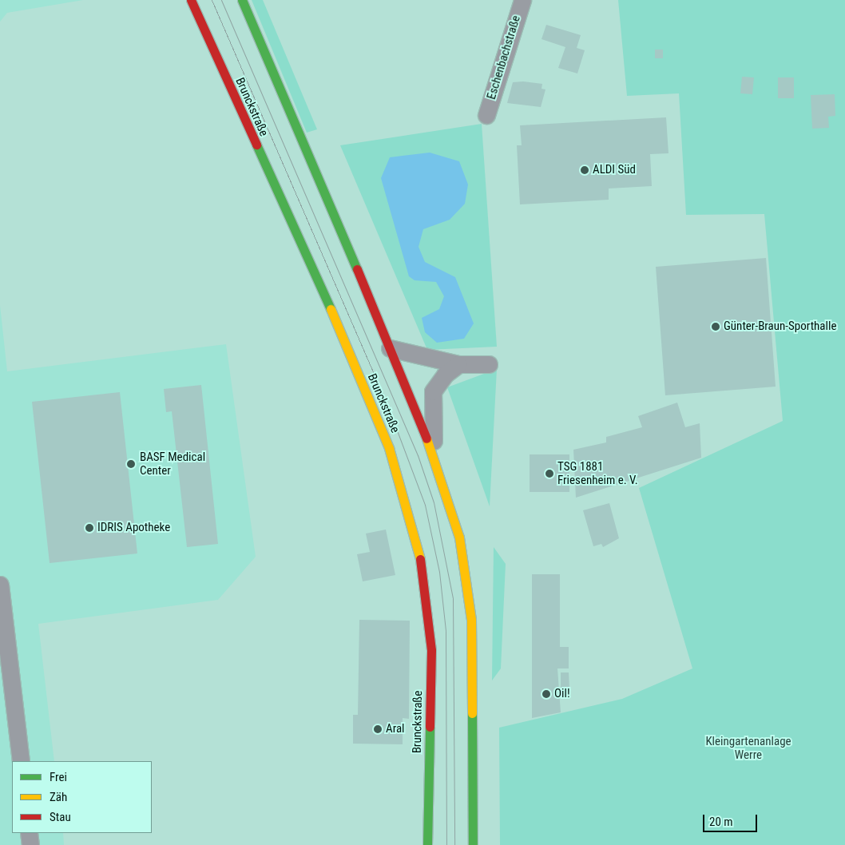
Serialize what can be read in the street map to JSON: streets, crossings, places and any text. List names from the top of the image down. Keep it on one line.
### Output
{"streets":{"main road":["Brunckstraße"],"street":["Eschenbachstraße"]},"parks":["Kleingartenanlage Werre"],"places":["ALDI Süd","Günter-Braun-Sporthalle","BASF Medical Center","TSG 1881 Friesenheim e. V.","IDRIS Apotheke","Oil!","Aral"],"legend":["Frei","Zäh","Stau"],"scale_bar":"20 m"}
